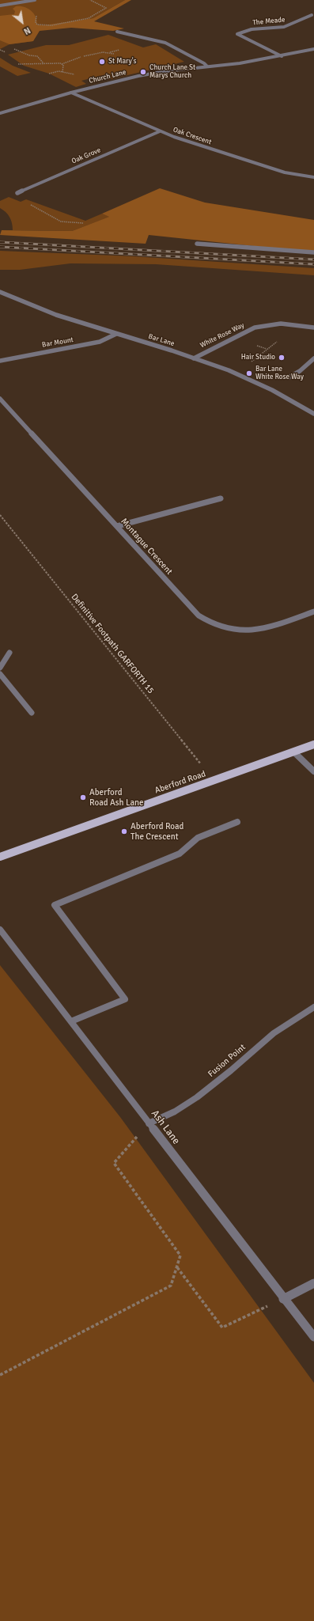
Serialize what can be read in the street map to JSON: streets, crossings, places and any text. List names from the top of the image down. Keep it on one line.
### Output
{"streets":{"main road":["Aberford Road"],"street":["The Meade","Church Lane","Oak Crescent","Oak Grove","White Rose Way","Bar Lane","Bar Mount","Montague Crescent","Fusion Point","Ash Lane"],"path":["Definitive Footpath GARFORTH 15"]},"crossings":[["The Meade","Church Lane"],["Church Lane","Oak Crescent"],["Oak Crescent","Oak Grove"],["White Rose Way","Bar Lane"],["Bar Lane","Bar Mount"],["Definitive Footpath GARFORTH 15","Aberford Road"],["Fusion Point","Ash Lane"]],"places":["St Mary's","Church Lane St Marys Church","Hair Studio","Bar Lane White Rose Way","Aberford Road Ash Lane","Aberford Road The Crescent"],"north":"bottom right"}
